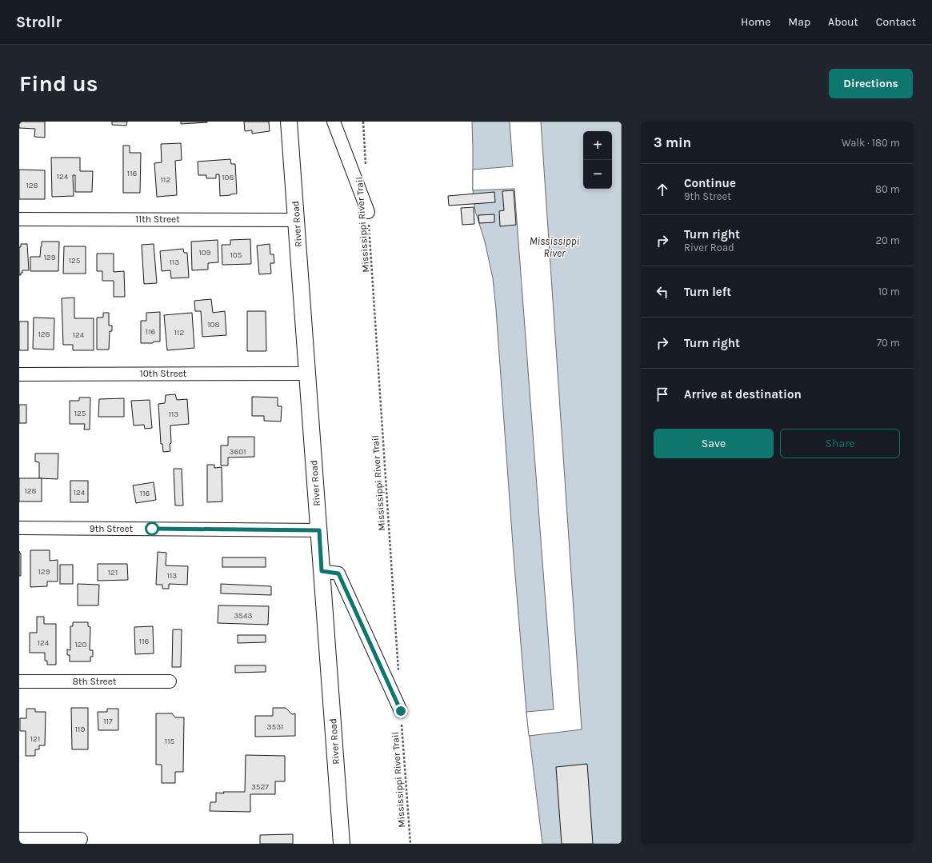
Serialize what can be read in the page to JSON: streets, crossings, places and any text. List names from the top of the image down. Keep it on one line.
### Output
{"streets":{"street":["11th Street","River Road","10th Street","9th Street","8th Street"],"path":["Mississippi River Trail"]},"crossings":[["11th Street","River Road"],["River Road","10th Street"],["River Road","9th Street"]],"water":["Mississippi River"],"house_numbers":["116","124","108","112","128","109","105","129","125","113","108","116","112","128","124","125","113","3601","128","124","116","129","121","113","3543","116","124","120","117","3531","119","121","115","3527"],"page":{"header":"Strollr","nav":["Home","Map","About","Contact"],"buttons":["Directions",["Save","Share"]],"title":"Find us","heading":["3 min","Walk · 180 m"],"map_buttons":["+","−"],"list":[["Continue","9th Street","80 m"],["Turn right","River Road","20 m"],["Turn left","10 m"],["Turn right","70 m"],"Arrive at destination"]}}
